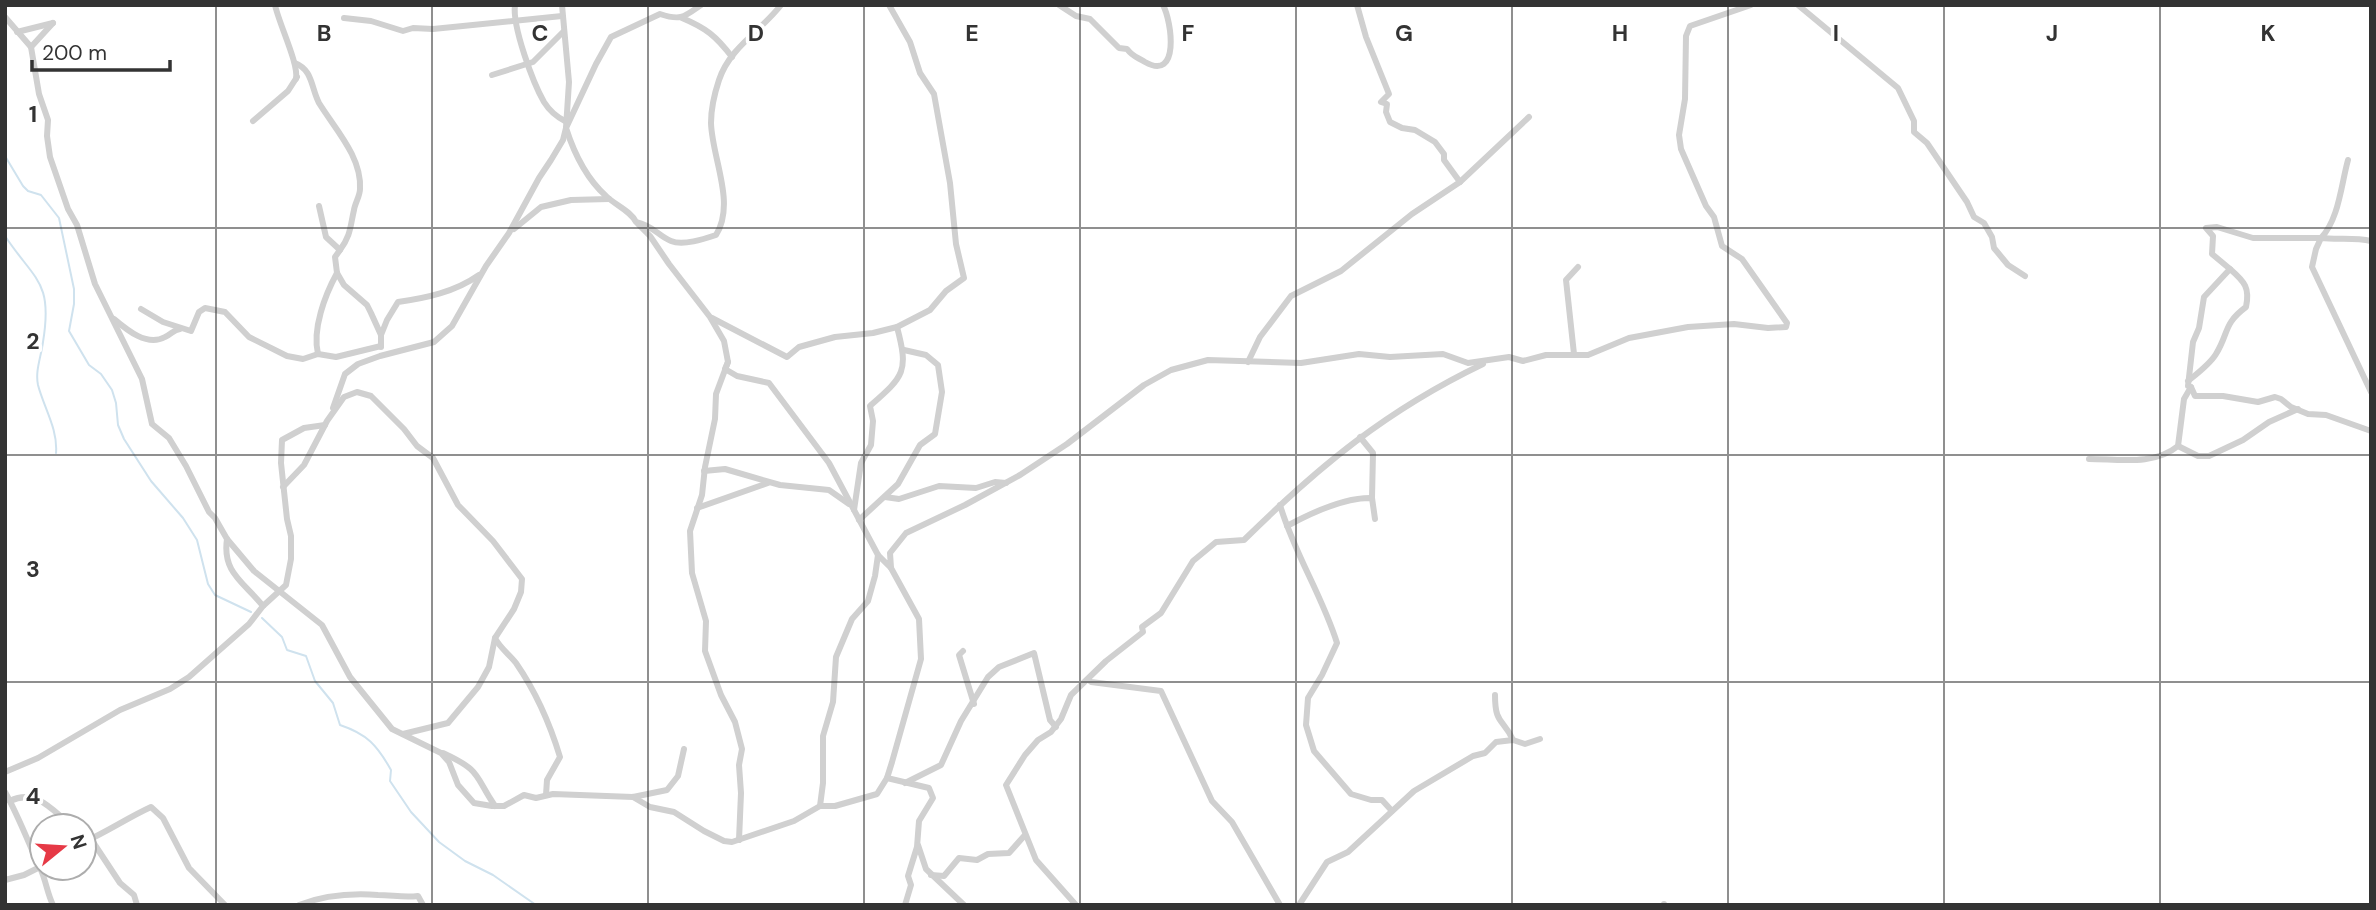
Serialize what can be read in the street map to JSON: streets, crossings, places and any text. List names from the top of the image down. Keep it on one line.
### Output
{"scale_bar":"200 m","north":"right","grid":{"columns":["B","C","D","E","F","G","H","I","J","K"],"rows":["1","2","3","4"]}}
